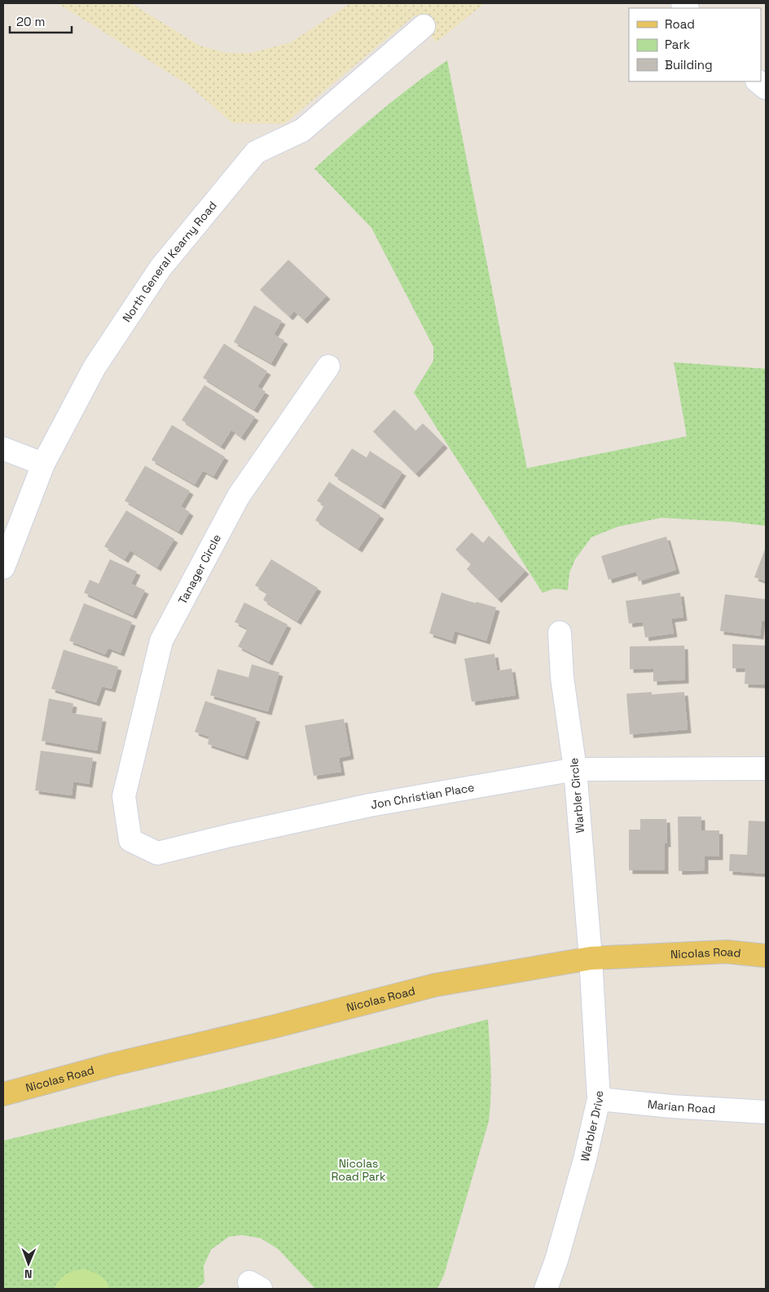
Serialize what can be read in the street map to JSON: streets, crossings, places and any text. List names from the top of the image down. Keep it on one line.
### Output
{"streets":{"main road":["Nicolas Road"],"street":["North General Kearny Road","Tanager Circle","Warbler Circle","Jon Christian Place","Marian Road","Warbler Drive"]},"crossings":[["Tanager Circle","Jon Christian Place"],["Warbler Circle","Jon Christian Place"],["Warbler Circle","Nicolas Road"],["Warbler Circle","Warbler Drive"],["Nicolas Road","Warbler Drive"],["Marian Road","Warbler Drive"]],"parks":["Nicolas Road Park"],"legend":["Road","Park","Building"],"scale_bar":"20 m","north":"bottom"}
